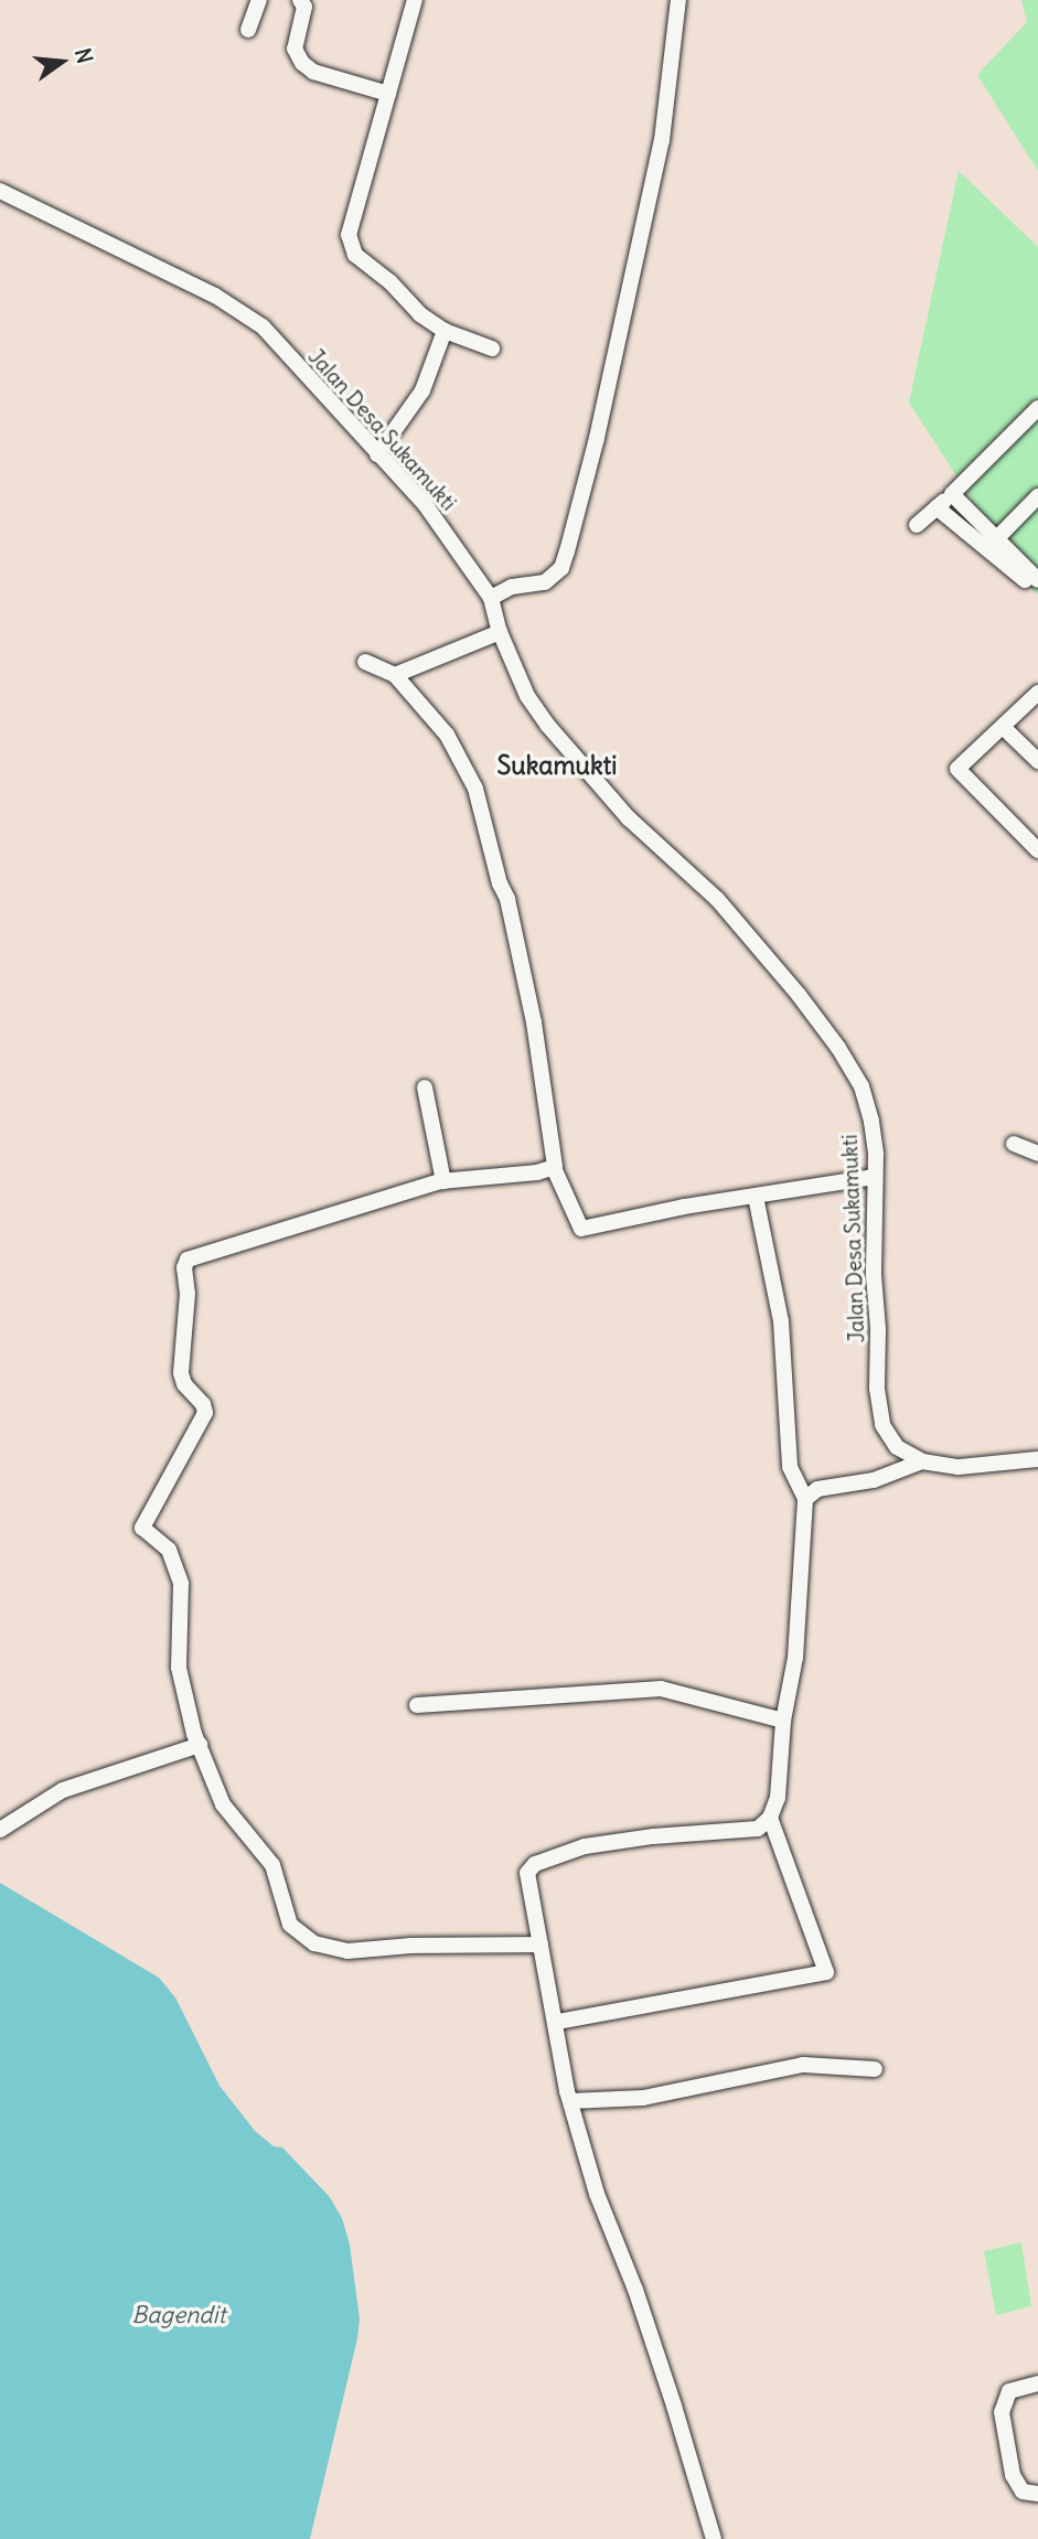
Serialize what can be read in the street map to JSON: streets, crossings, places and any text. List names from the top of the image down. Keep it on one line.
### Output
{"streets":{"street":["Jalan Desa Sukamukti"]},"districts":["Sukamukti"],"water":["Bagendit"],"north":"right"}
